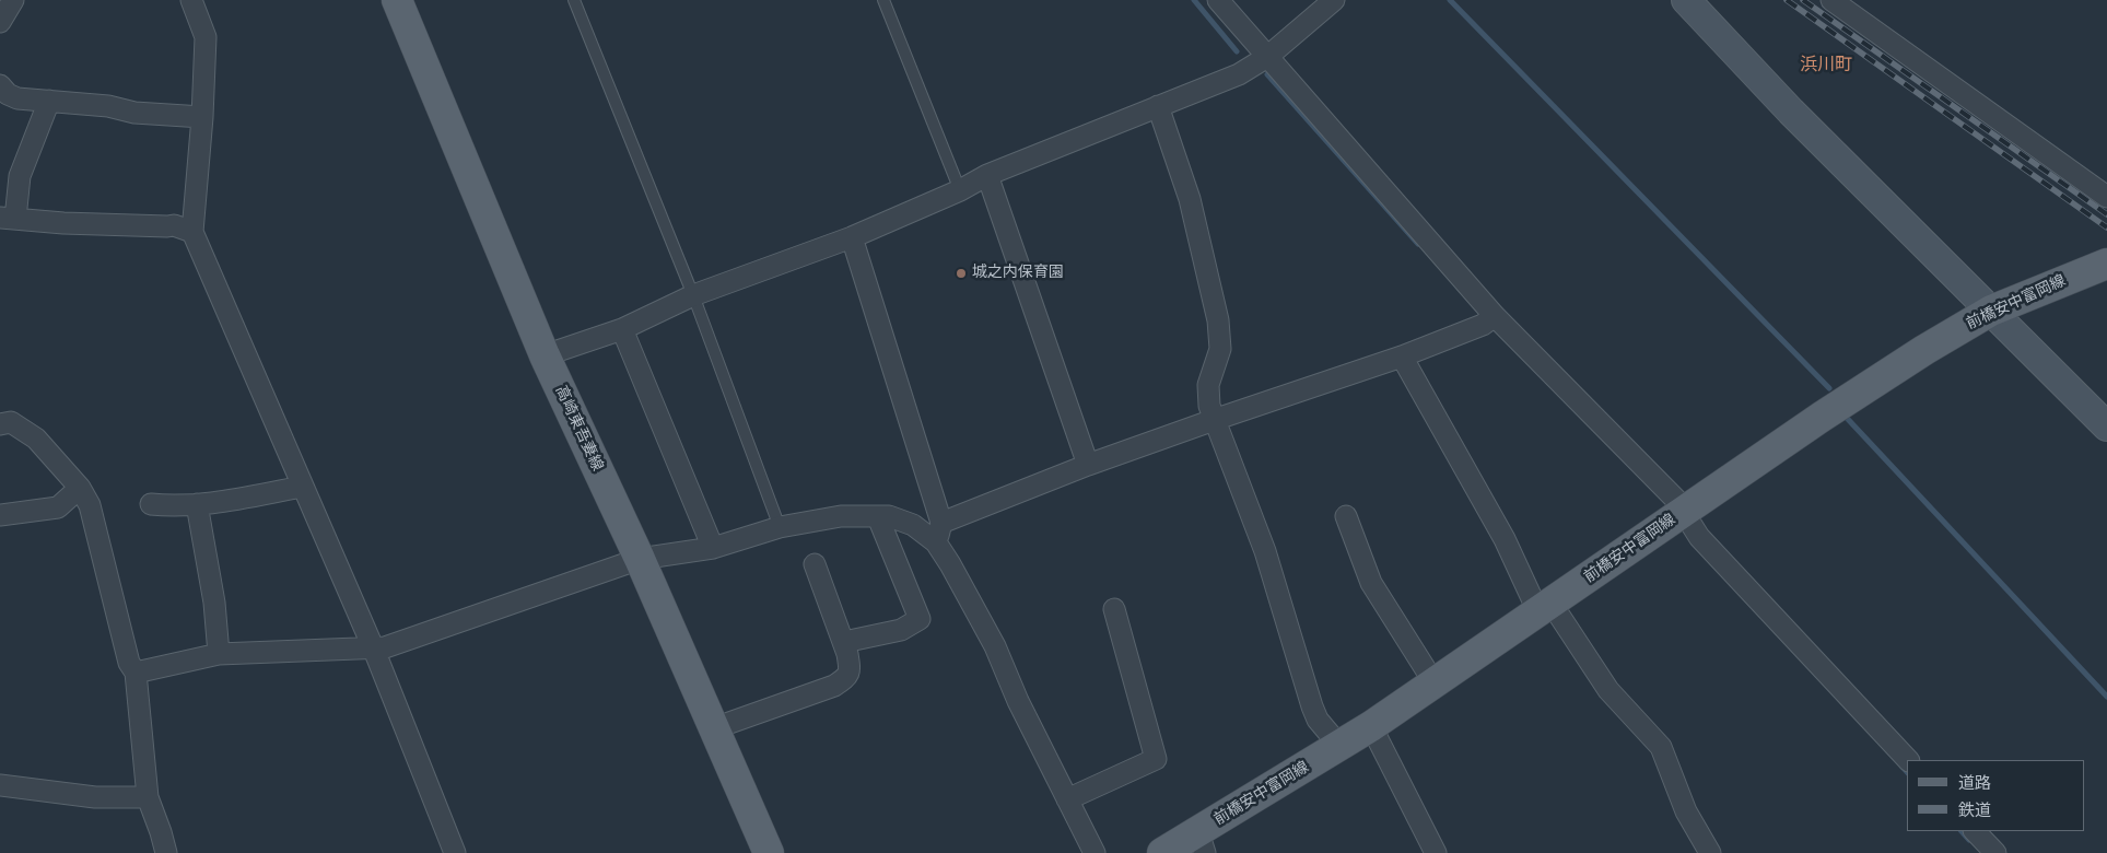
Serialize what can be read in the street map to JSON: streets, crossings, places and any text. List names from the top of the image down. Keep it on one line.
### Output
{"streets":{"main road":["前橋安中富岡線","高崎東吾妻線"]},"districts":["浜川町"],"places":["城之内保育園"],"legend":["道路","鉄道"]}
